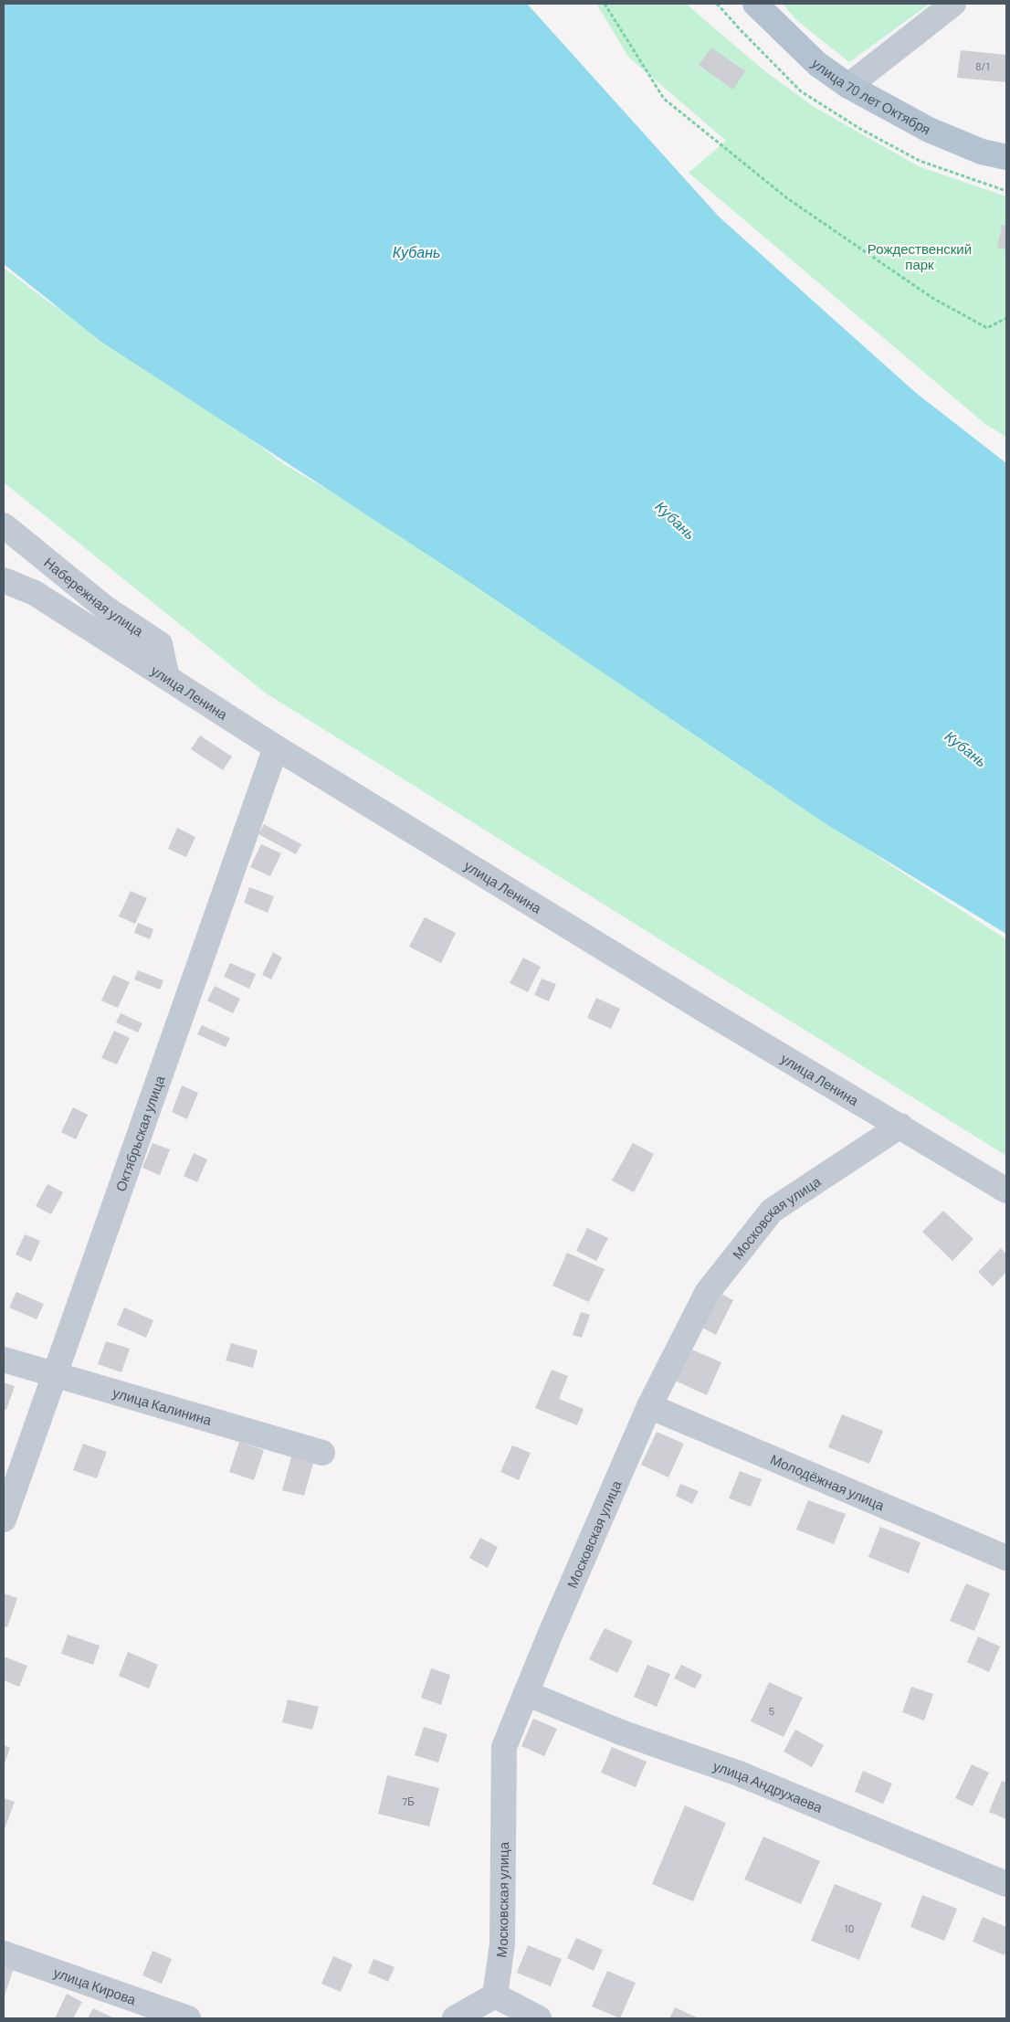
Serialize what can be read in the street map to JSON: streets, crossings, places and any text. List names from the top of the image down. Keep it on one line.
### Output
{"streets":{"main road":["улица 70 лет Октября"],"street":["Набережная улица","улица Ленина","Октябрьская улица","Московская улица","улица Калинина","Молодёжная улица","улица Андрухаева","улица Кирова"]},"crossings":[["Набережная улица","улица Ленина"],["улица Ленина","Октябрьская улица"],["улица Ленина","Московская улица"],["Октябрьская улица","улица Калинина"],["Московская улица","Молодёжная улица"],["Московская улица","улица Андрухаева"]],"water":["Кубань"],"parks":["Рождественский парк"],"house_numbers":["8/1","5","7Б","10"]}
